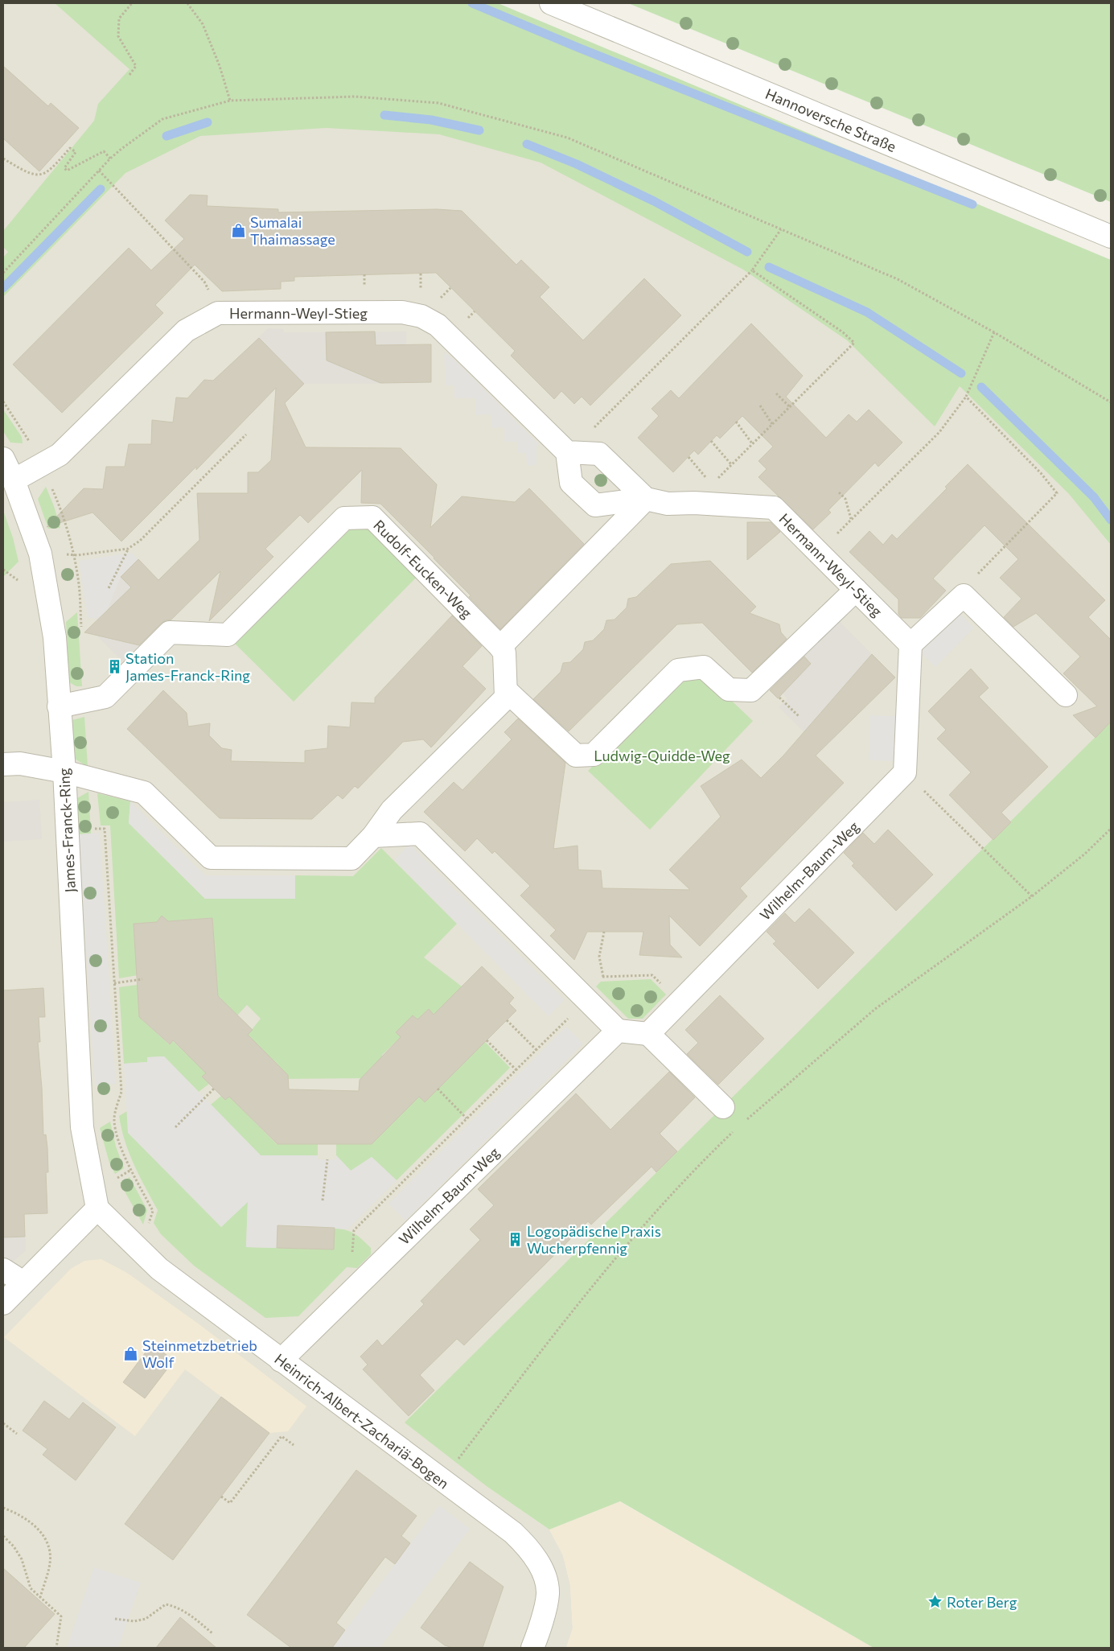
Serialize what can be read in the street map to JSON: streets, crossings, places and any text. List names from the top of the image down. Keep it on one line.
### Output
{"streets":{"street":["Hannoversche Straße","Hermann-Weyl-Stieg","Rudolf-Eucken-Weg","James-Franck-Ring","Wilhelm-Baum-Weg","Heinrich-Albert-Zachariä-Bogen"]},"crossings":[["Hermann-Weyl-Stieg","James-Franck-Ring"],["Rudolf-Eucken-Weg","James-Franck-Ring"],["James-Franck-Ring","Heinrich-Albert-Zachariä-Bogen"],["Wilhelm-Baum-Weg","Heinrich-Albert-Zachariä-Bogen"]],"parks":["Ludwig-Quidde-Weg"],"places":{"shop":["Sumalai Thaimassage","Steinmetzbetrieb Wolf"],"building":["Station James-Franck-Ring","Logopädische Praxis Wucherpfennig"],"place":["Roter Berg"]}}
